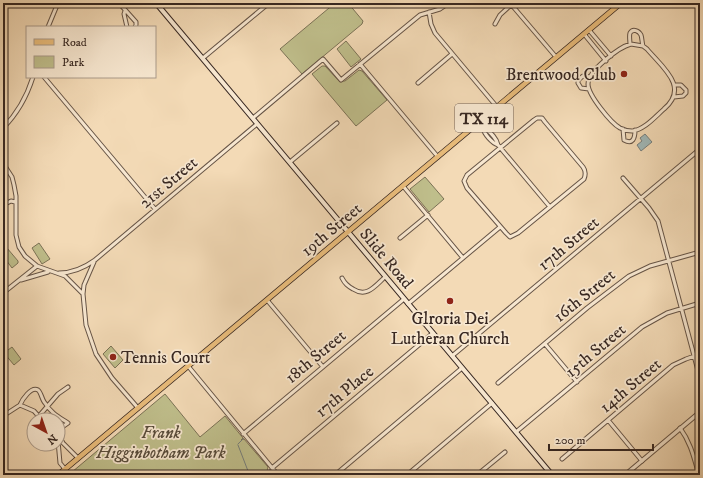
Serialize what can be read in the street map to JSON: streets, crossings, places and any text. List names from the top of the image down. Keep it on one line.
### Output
{"streets":{"main road":["TX 114","19th Street","Slide Road"],"street":["21st Street","17th Street","16th Street","15th Street","18th Street","14th Street","17th Place"]},"crossings":[["21st Street","Slide Road"],["19th Street","Slide Road"],["17th Street","Slide Road"],["Slide Road","15th Street"],["Slide Road","18th Street"],["Slide Road","17th Place"]],"parks":["Frank Higginbotham Park"],"places":["Brentwood Club","Glroria Dei Lutheran Church","Tennis Court"],"legend":["Road","Park"],"scale_bar":"200 m","north":"bottom right"}
